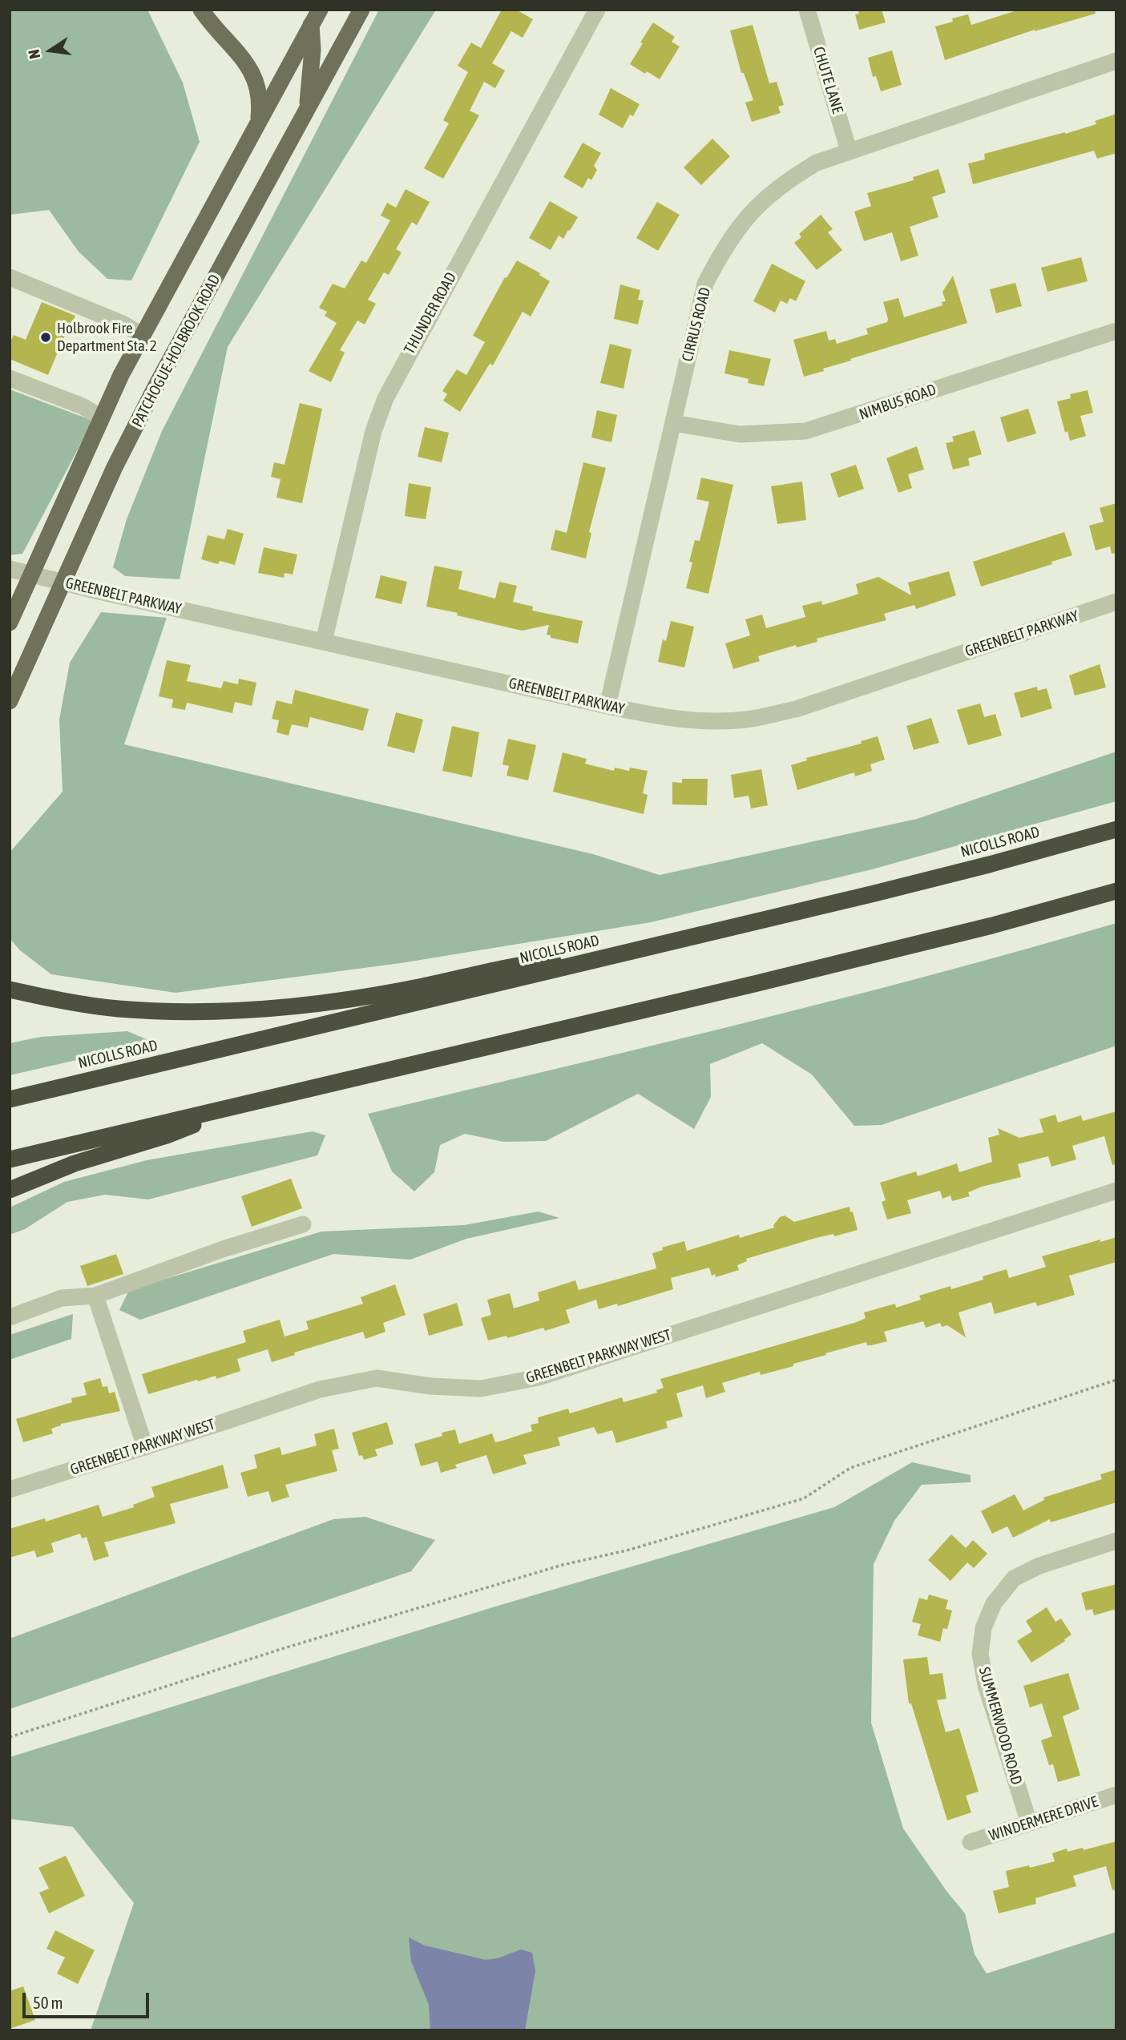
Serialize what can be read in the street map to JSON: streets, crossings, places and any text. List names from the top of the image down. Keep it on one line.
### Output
{"streets":{"highway":["NICOLLS ROAD"],"main road":["PATCHOGUE-HOLBROOK ROAD"],"street":["CHUTE LANE","THUNDER ROAD","CIRRUS ROAD","NIMBUS ROAD","GREENBELT PARKWAY","GREENBELT PARKWAY WEST","SUMMERWOOD ROAD","WINDERMERE DRIVE"]},"crossings":[["CHUTE LANE","CIRRUS ROAD"],["THUNDER ROAD","GREENBELT PARKWAY"],["CIRRUS ROAD","NIMBUS ROAD"],["CIRRUS ROAD","GREENBELT PARKWAY"],["PATCHOGUE-HOLBROOK ROAD","GREENBELT PARKWAY"],["SUMMERWOOD ROAD","WINDERMERE DRIVE"]],"places":["Holbrook Fire Department Sta. 2"],"scale_bar":"50 m","north":"left"}
